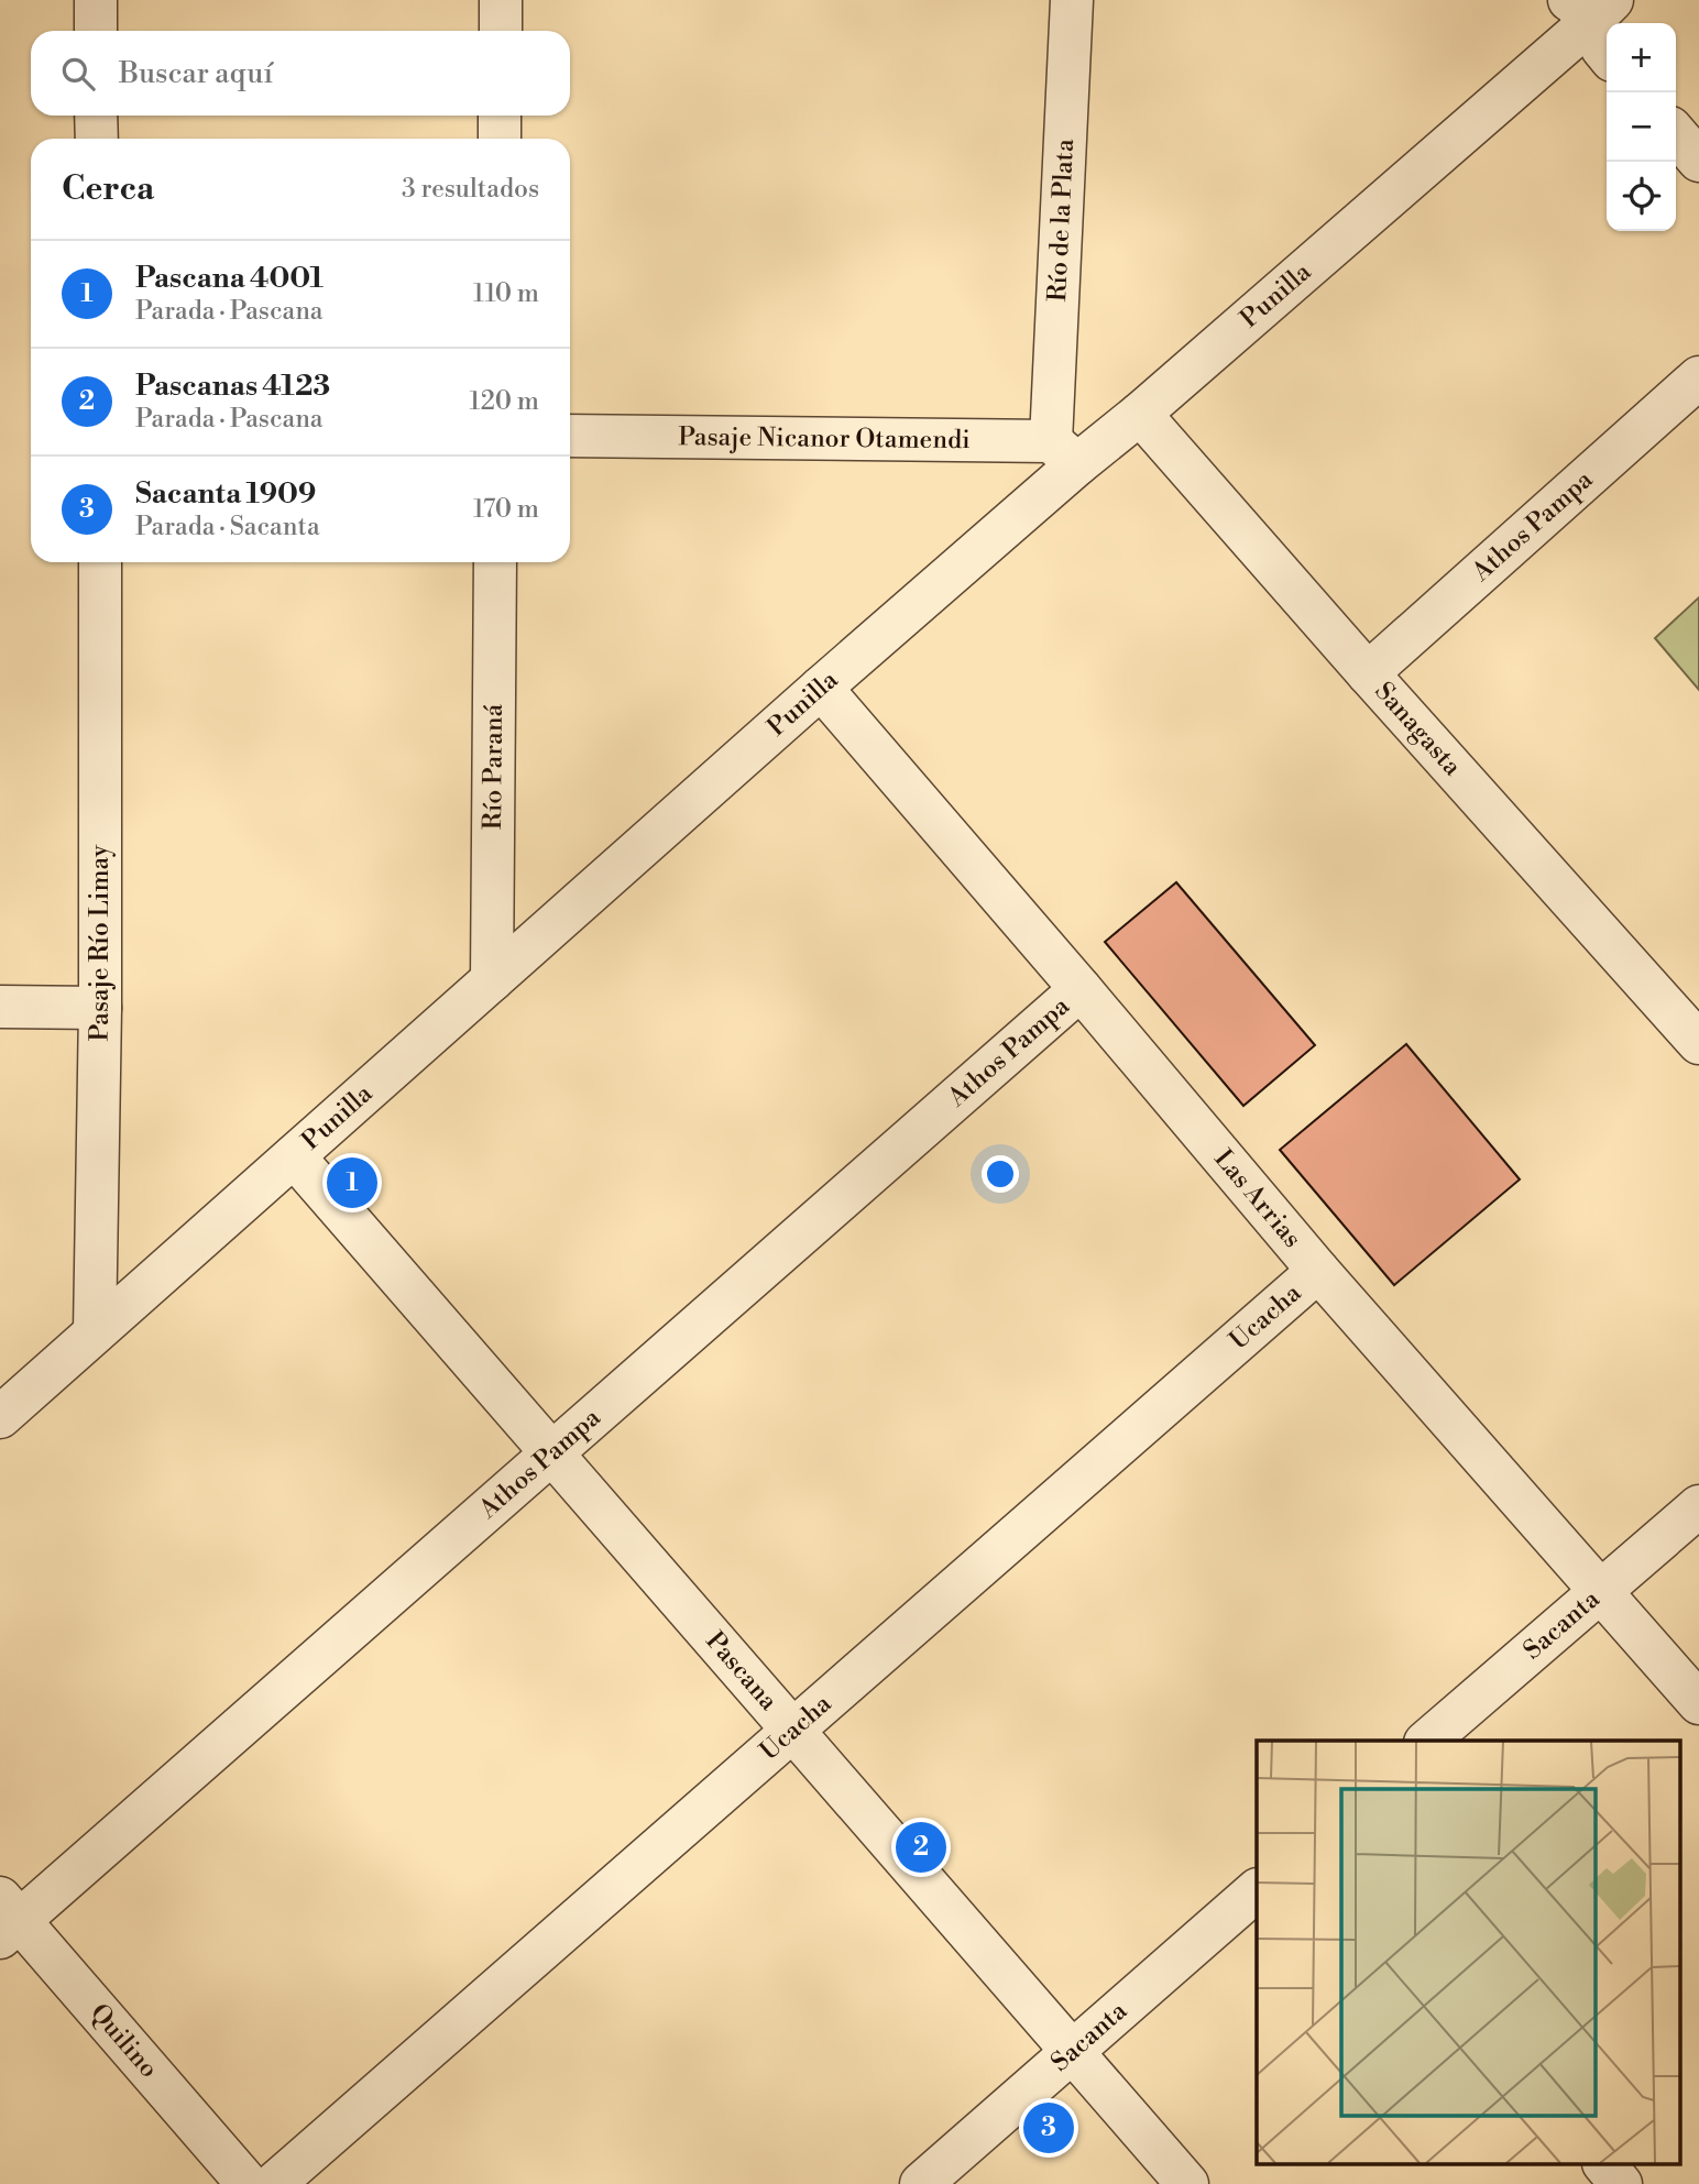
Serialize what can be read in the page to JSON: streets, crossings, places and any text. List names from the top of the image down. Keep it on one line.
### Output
{"streets":{"street":["Río de la Plata","Punilla","Pasaje Nicanor Otamendi","Athos Pampa","Sanagasta","Río Paraná","Pasaje Río Limay","Las Arrias","Ucacha","Sacanta","Pascana","Quilino"]},"crossings":[["Río de la Plata","Punilla"],["Río de la Plata","Pasaje Nicanor Otamendi"],["Punilla","Pasaje Nicanor Otamendi"],["Punilla","Sanagasta"],["Punilla","Río Paraná"],["Punilla","Pasaje Río Limay"],["Punilla","Las Arrias"],["Punilla","Pascana"],["Athos Pampa","Sanagasta"],["Athos Pampa","Las Arrias"],["Athos Pampa","Pascana"],["Athos Pampa","Quilino"],["Las Arrias","Ucacha"],["Las Arrias","Sacanta"],["Ucacha","Pascana"],["Sacanta","Pascana"]],"page":{"map_buttons":["+","−"],"search":"Buscar aquí","heading":["Cerca","3 resultados"],"list":[{"mark":"1","name":"Pascana 4001","note":"Parada · Pascana","value":"110 m"},{"mark":"2","name":"Pascanas 4123","note":"Parada · Pascana","value":"120 m"},{"mark":"3","name":"Sacanta 1909","note":"Parada · Sacanta","value":"170 m"}],"pins":["1","2","3"]}}
